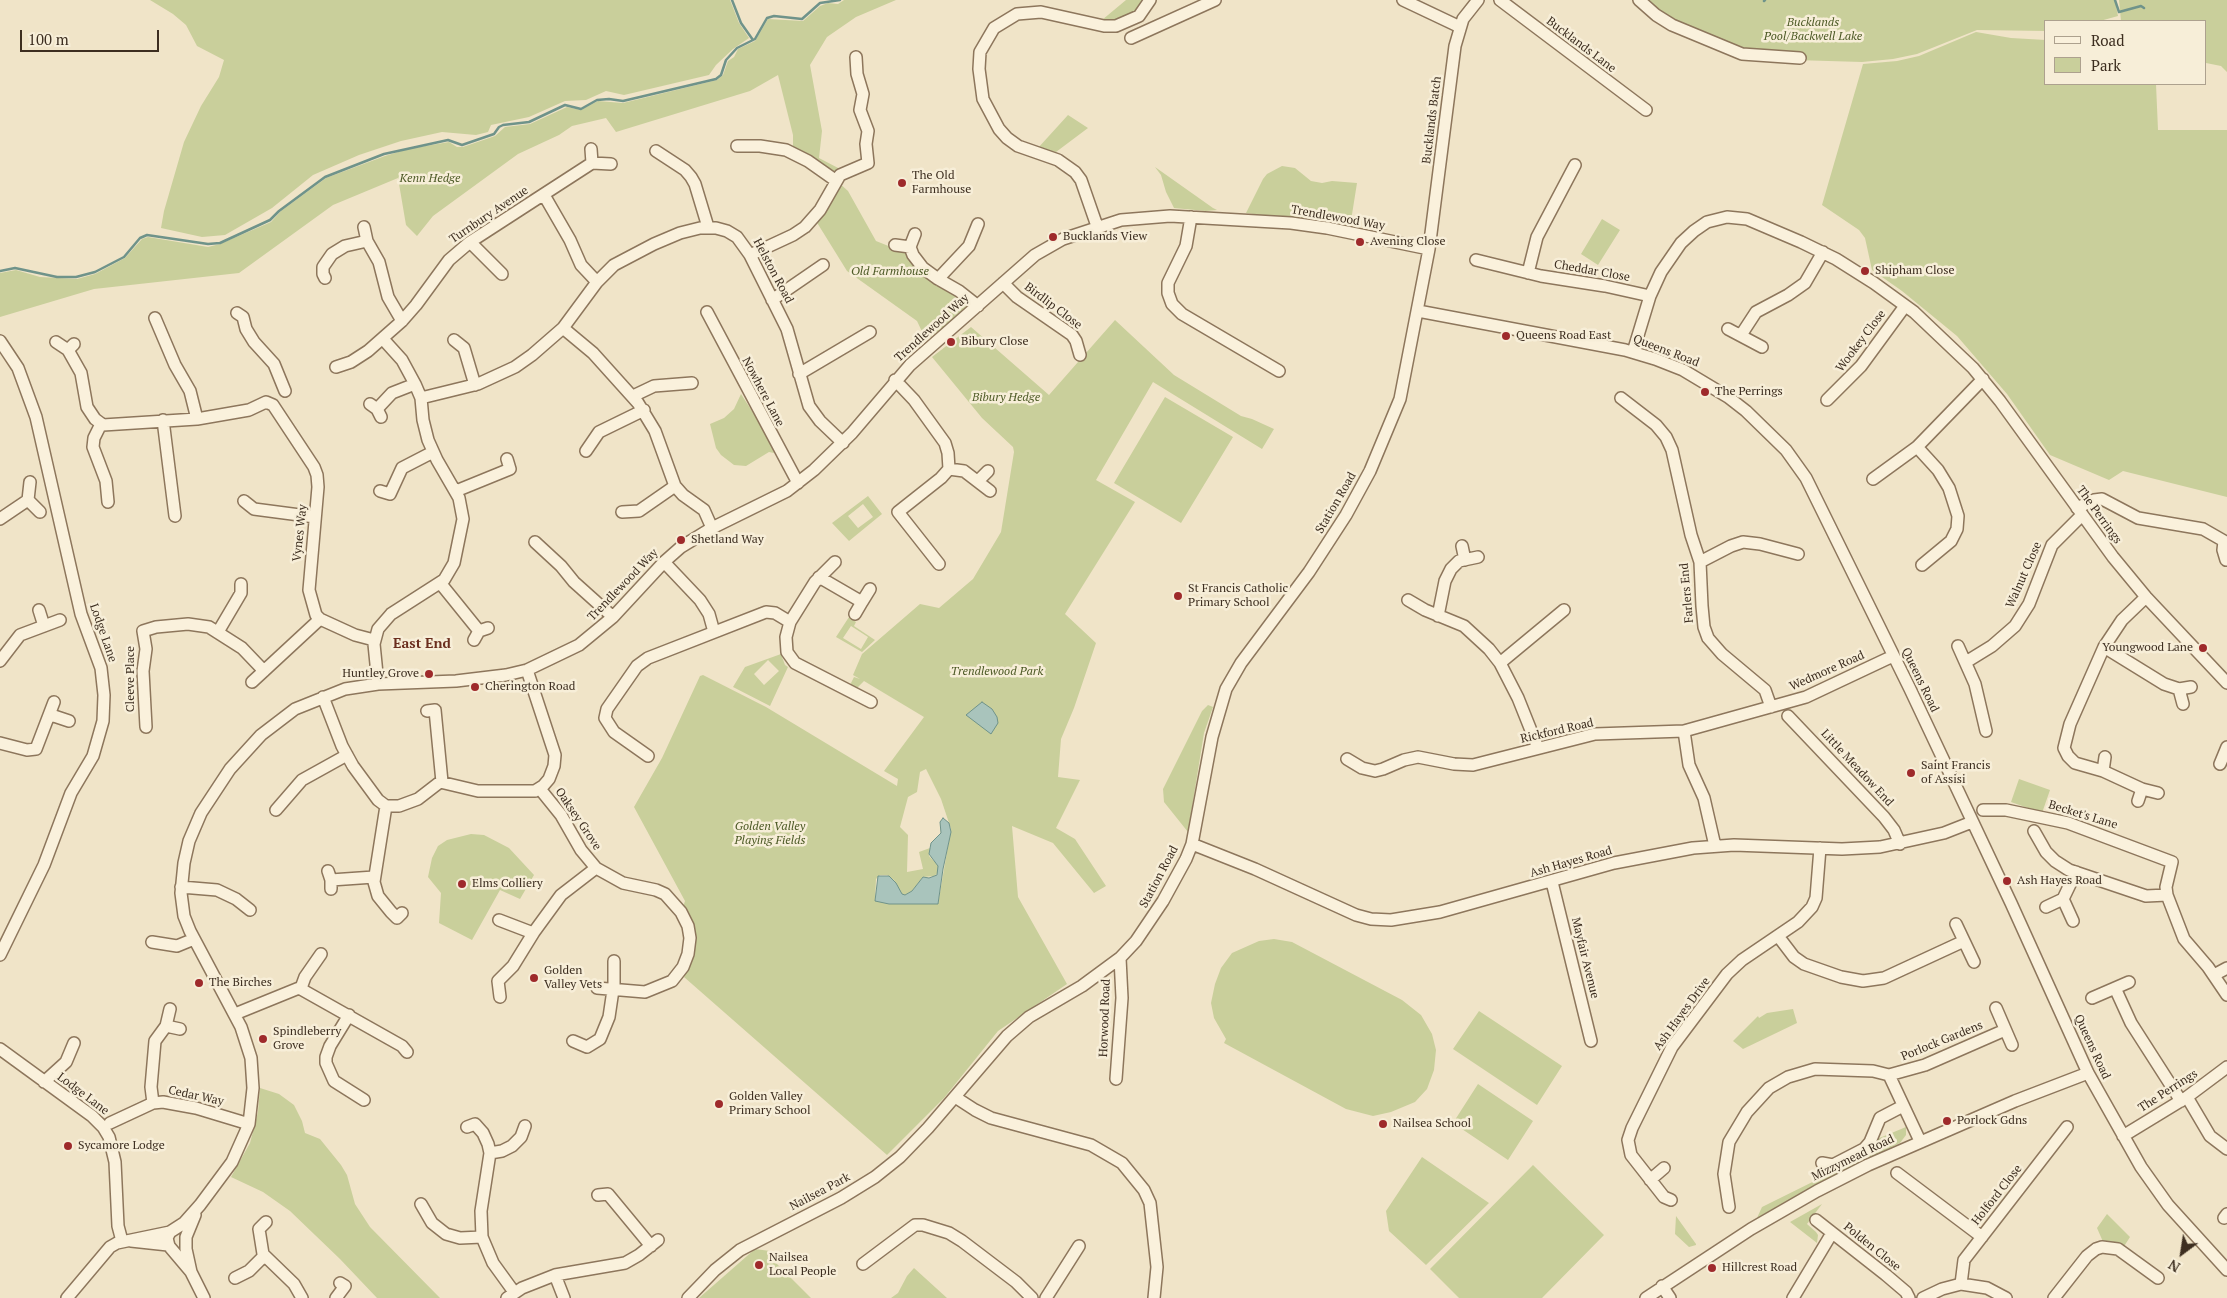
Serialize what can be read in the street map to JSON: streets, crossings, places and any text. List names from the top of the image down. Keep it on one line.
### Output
{"streets":{"street":["Bucklands Lane","Bucklands Batch","Turnbury Avenue","Trendlewood Way","Helston Road","Cheddar Close","Birdlip Close","Wookey Close","Queens Road","Nowhere Lane","Station Road","The Perrings","Vynes Way","Walnut Close","Farlers End","Lodge Lane","Wedmore Road","Cleeve Place","Rickford Road","Little Meadow End","Becket's Lane","Oaksey Grove","Ash Hayes Road","Mayfair Avenue","Ash Hayes Drive","Horwood Road","Porlock Gardens","Cedar Way","Mizzymead Road","Nailsea Park","Holford Close","Polden Close"]},"crossings":[["Bucklands Batch","Trendlewood Way"],["Bucklands Batch","Station Road"],["Turnbury Avenue","Helston Road"],["Trendlewood Way","Helston Road"],["Trendlewood Way","Birdlip Close"],["Trendlewood Way","Nowhere Lane"],["Trendlewood Way","Station Road"],["Trendlewood Way","Cedar Way"],["Cheddar Close","The Perrings"],["Wookey Close","The Perrings"],["Queens Road","Station Road"],["Queens Road","The Perrings"],["Queens Road","Wedmore Road"],["Queens Road","Ash Hayes Road"],["Queens Road","Mizzymead Road"],["Station Road","Ash Hayes Road"],["Station Road","Horwood Road"],["Station Road","Nailsea Park"],["The Perrings","Walnut Close"],["Farlers End","Wedmore Road"],["Farlers End","Rickford Road"],["Wedmore Road","Rickford Road"],["Little Meadow End","Ash Hayes Road"],["Ash Hayes Road","Mayfair Avenue"],["Ash Hayes Road","Ash Hayes Drive"],["Porlock Gardens","Mizzymead Road"]],"districts":["East End"],"parks":["Bucklands Pool/Backwell Lake","Kenn Hedge","Old Farmhouse","Bibury Hedge","Trendlewood Park","Golden Valley Playing Fields"],"places":["The Old Farmhouse","Bucklands View","Avening Close","Shipham Close","Queens Road East","Bibury Close","The Perrings","Shetland Way","St Francis Catholic Primary School","Youngwood Lane","Huntley Grove","Cherington Road","Saint Francis of Assisi","Ash Hayes Road","Elms Colliery","Golden Valley Vets","The Birches","Spindleberry Grove","Golden Valley Primary School","Porlock Gdns","Nailsea School","Sycamore Lodge","Nailsea Local People","Hillcrest Road"],"legend":["Road","Park"],"scale_bar":"100 m","north":"bottom left"}
